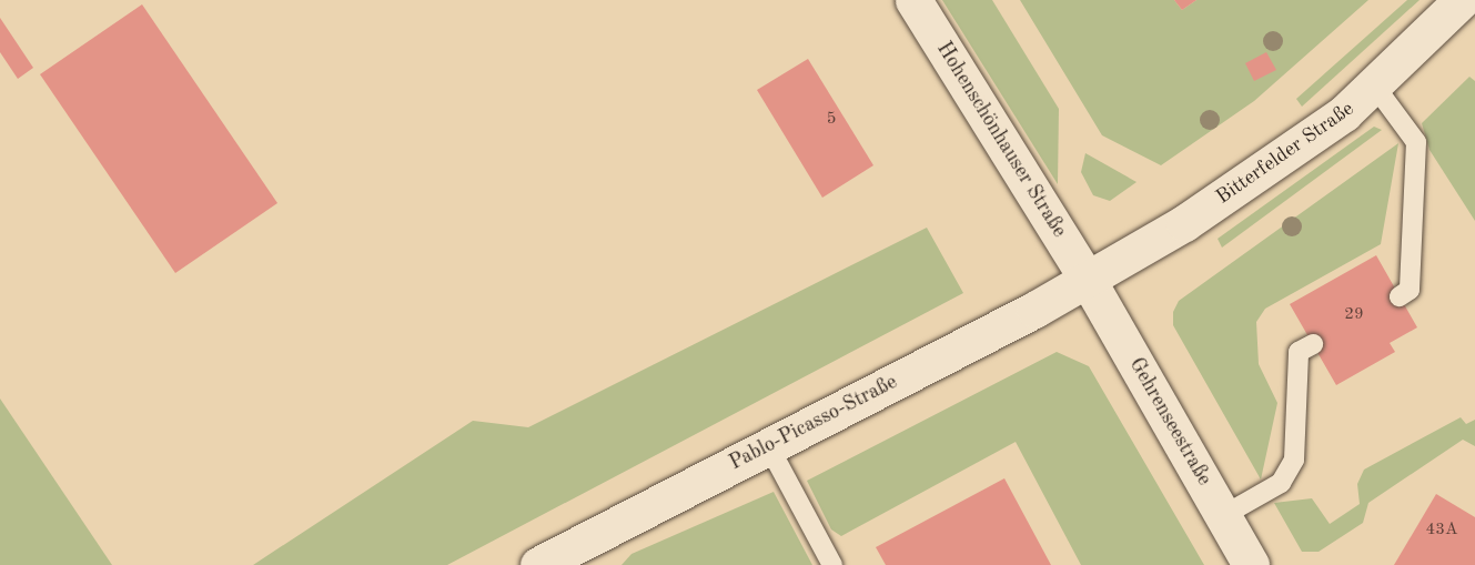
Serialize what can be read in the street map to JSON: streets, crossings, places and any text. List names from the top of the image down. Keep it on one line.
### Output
{"streets":{"main road":["Hohenschönhauser Straße","Bitterfelder Straße","Gehrenseestraße","Pablo-Picasso-Straße"]},"crossings":[["Hohenschönhauser Straße","Bitterfelder Straße"],["Hohenschönhauser Straße","Gehrenseestraße"],["Hohenschönhauser Straße","Pablo-Picasso-Straße"],["Bitterfelder Straße","Gehrenseestraße"],["Bitterfelder Straße","Pablo-Picasso-Straße"],["Gehrenseestraße","Pablo-Picasso-Straße"]],"house_numbers":["5","29","43A"]}
